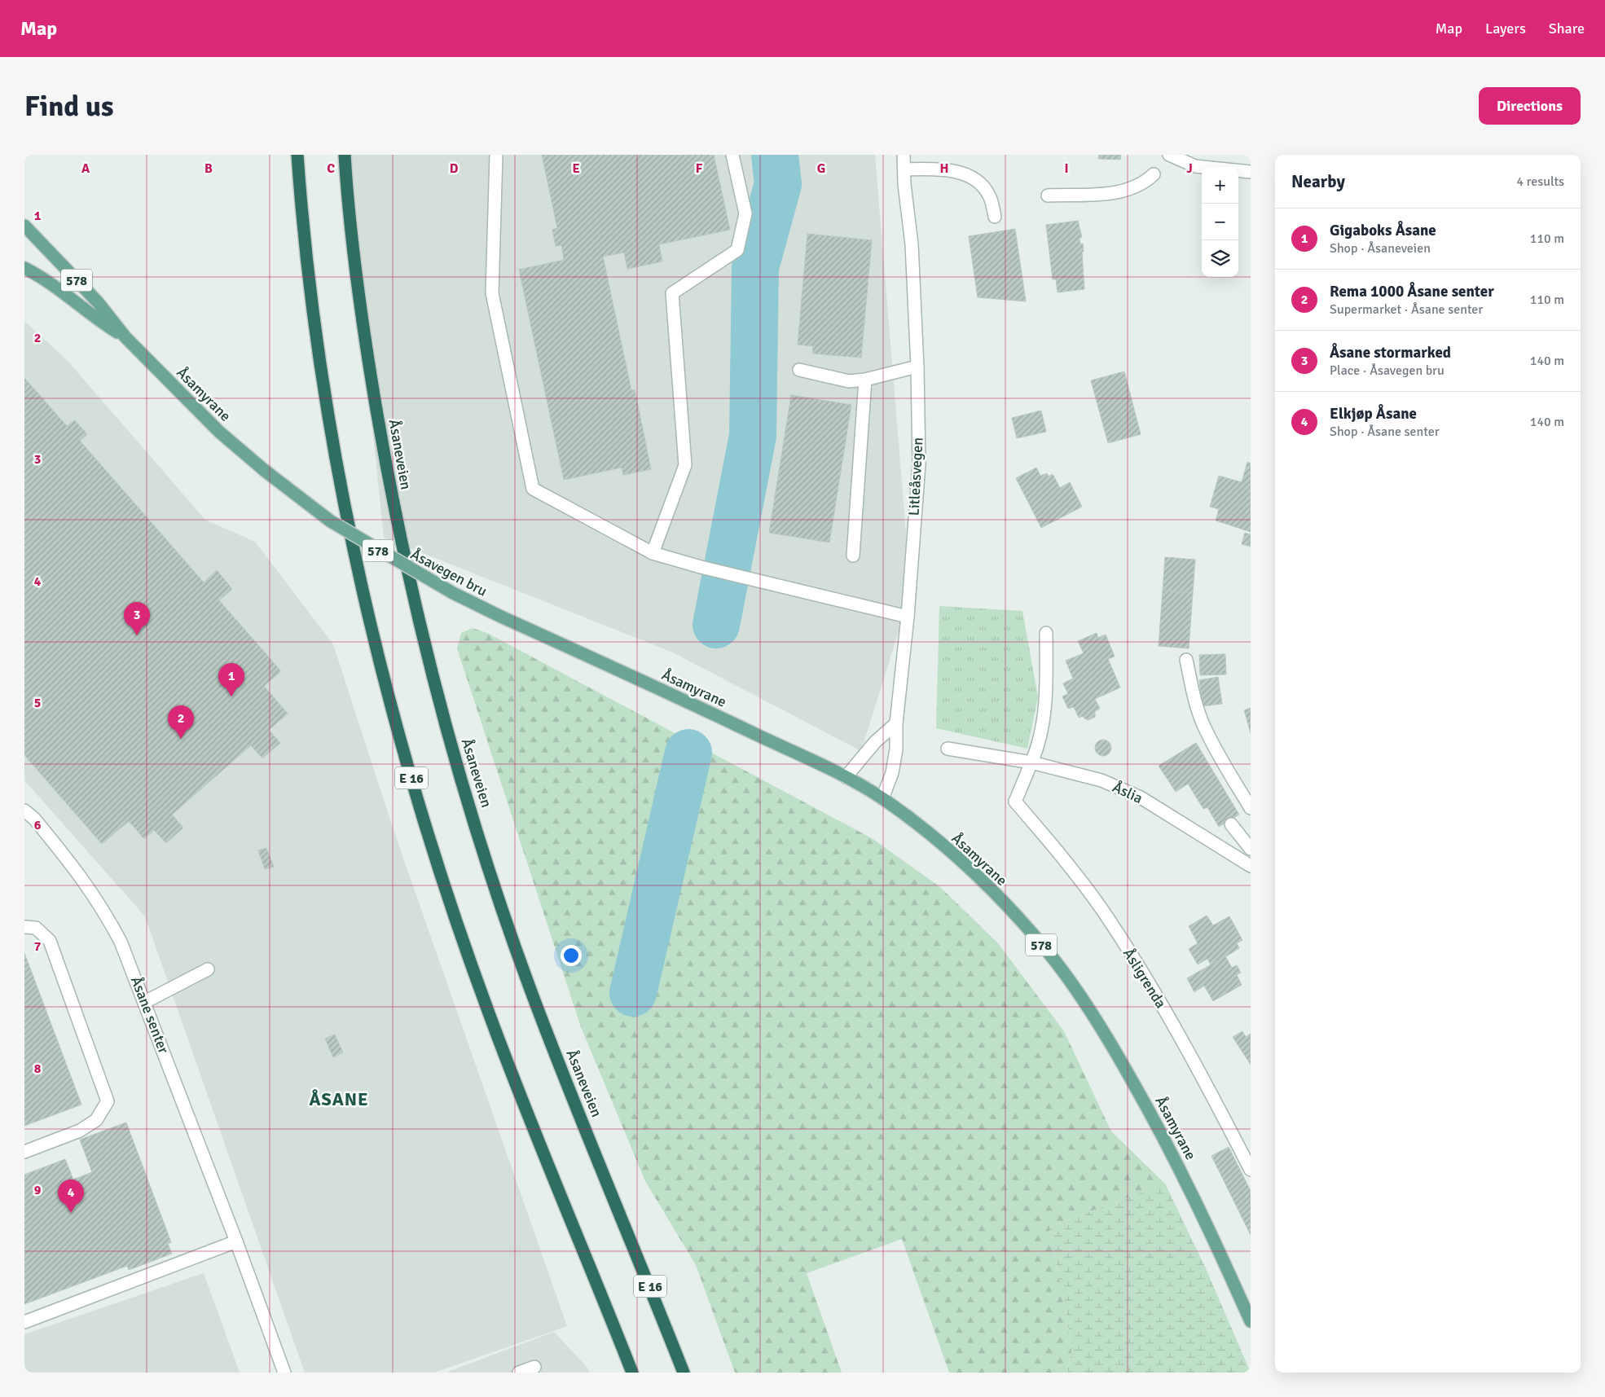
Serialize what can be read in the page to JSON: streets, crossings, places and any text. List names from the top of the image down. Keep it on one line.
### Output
{"streets":{"highway":["Åsaneveien","E 16"],"main road":["578","Åsamyrane","Åsavegen bru"],"street":["Litleåsvegen","Åslia","Åsligrenda","Åsane senter"]},"crossings":[["Åsamyrane","Litleåsvegen"],["Åsamyrane","Åsavegen bru"],["Åslia","Åsligrenda"]],"districts":["ÅSANE"],"page":{"header":"Map","nav":["Map","Layers","Share"],"buttons":"Directions","title":"Find us","heading":["Nearby","4 results"],"map_buttons":["+","−"],"list":[{"mark":"1","name":"Gigaboks Åsane","note":"Shop · Åsaneveien","value":"110 m"},{"mark":"2","name":"Rema 1000 Åsane senter","note":"Supermarket · Åsane senter","value":"110 m"},{"mark":"3","name":"Åsane stormarked","note":"Place · Åsavegen bru","value":"140 m"},{"mark":"4","name":"Elkjøp Åsane","note":"Shop · Åsane senter","value":"140 m"}],"pins":["3","1","2","4"]},"grid":{"columns":["A","B","C","D","E","F","G","H","I","J"],"rows":["1","2","3","4","5","6","7","8","9"]}}
